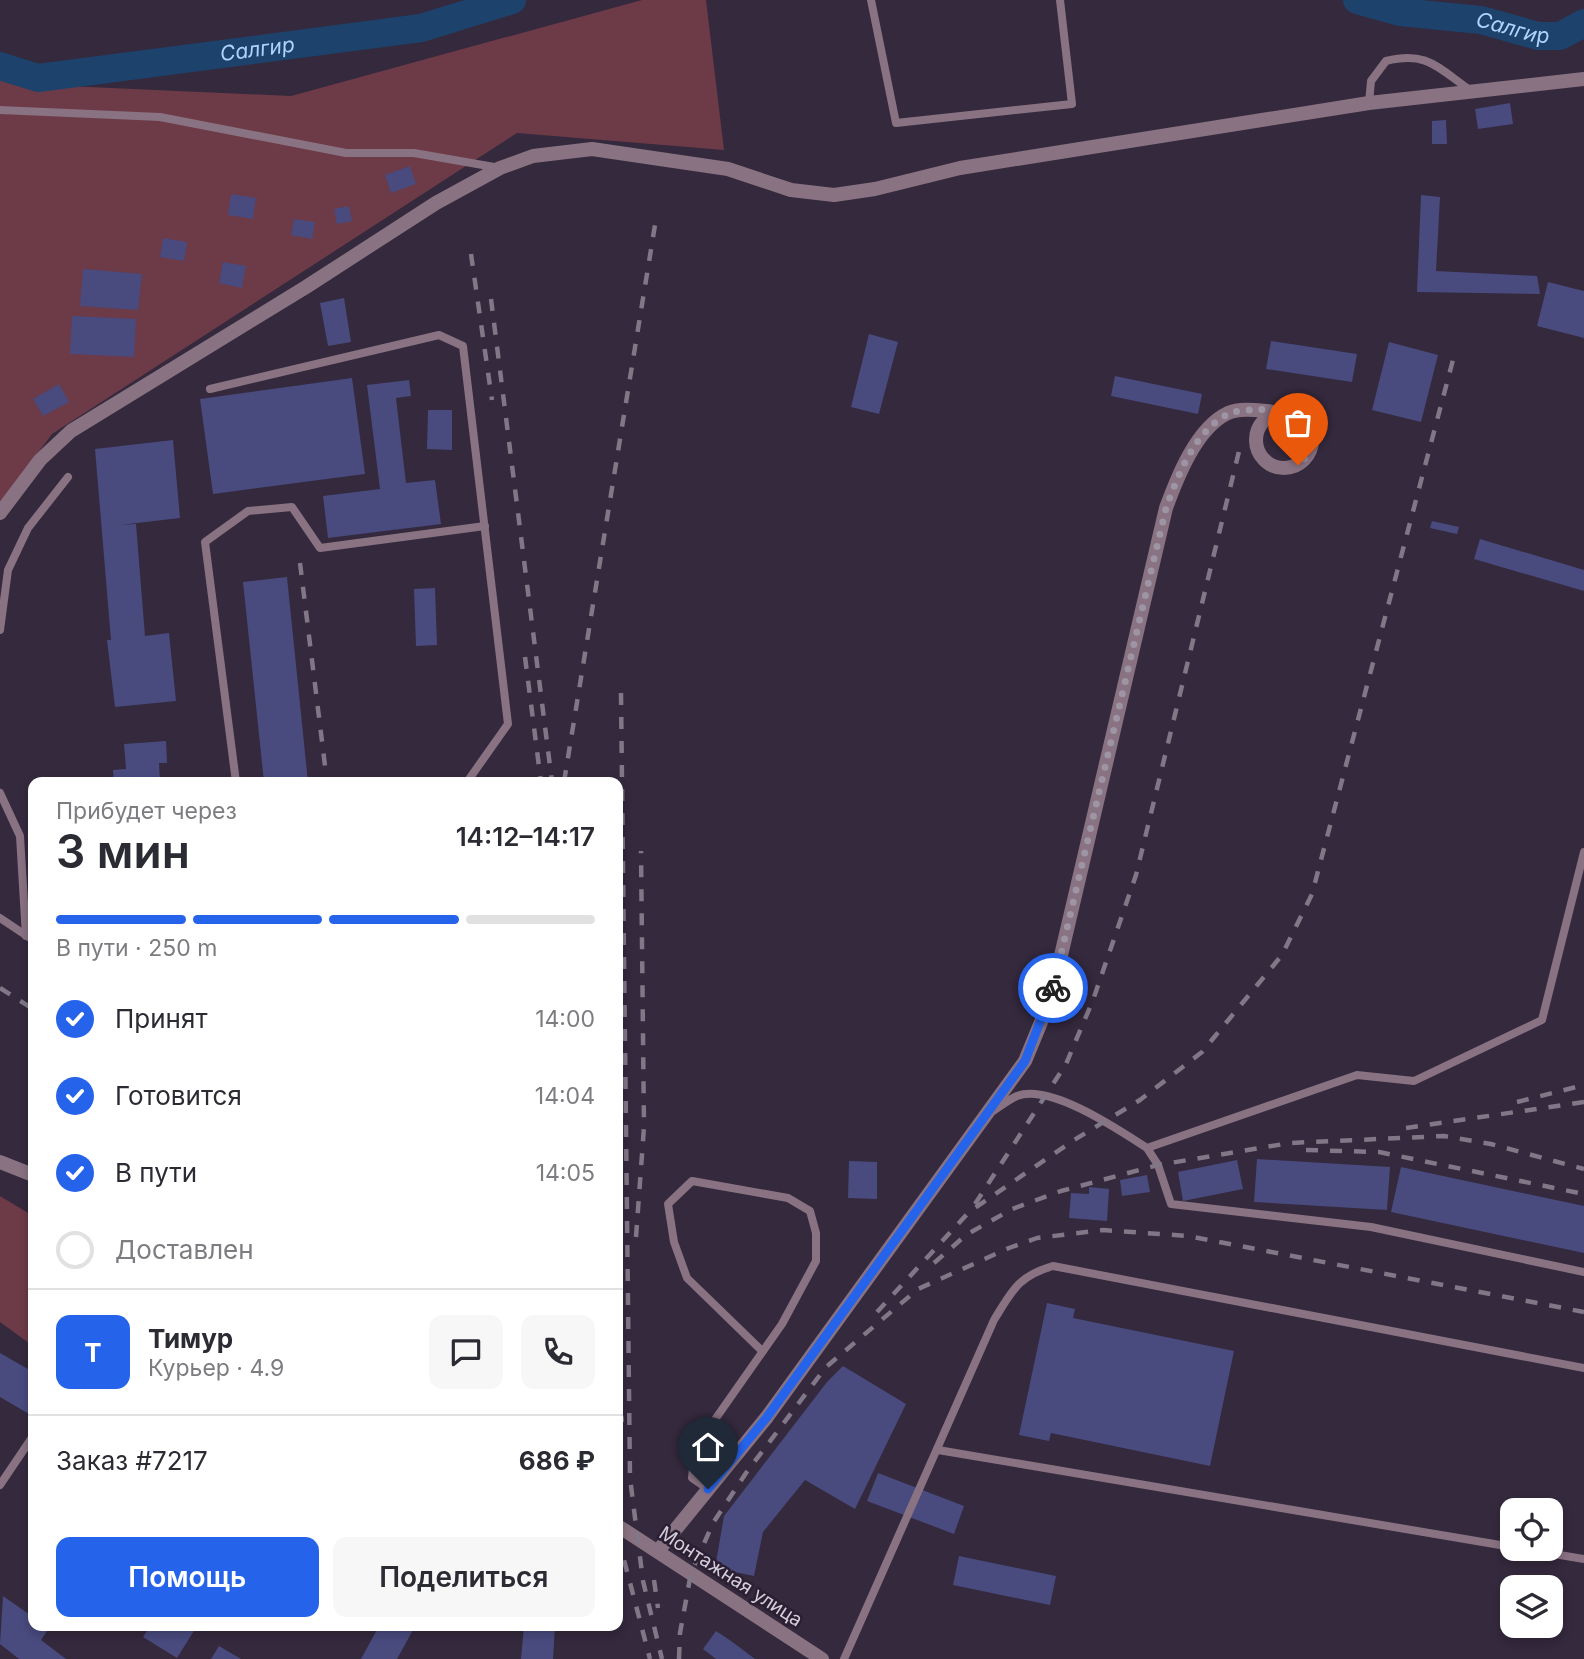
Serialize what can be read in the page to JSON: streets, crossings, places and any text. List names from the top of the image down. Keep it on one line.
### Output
{"streets":{"street":["Монтажная улица"]},"water":["Салгир"],"page":{"heading":["3 мин","Прибудет через","14:12–14:17"],"panel":["Тимур","Курьер · 4.9","Заказ #7217","686 ₽"],"bar":"В пути · 250 m","list":[["Принят","14:00"],["Готовится","14:04"],["В пути","14:05"],"Доставлен"],"round":"Т","buttons":["Помощь","Поделиться"]}}
